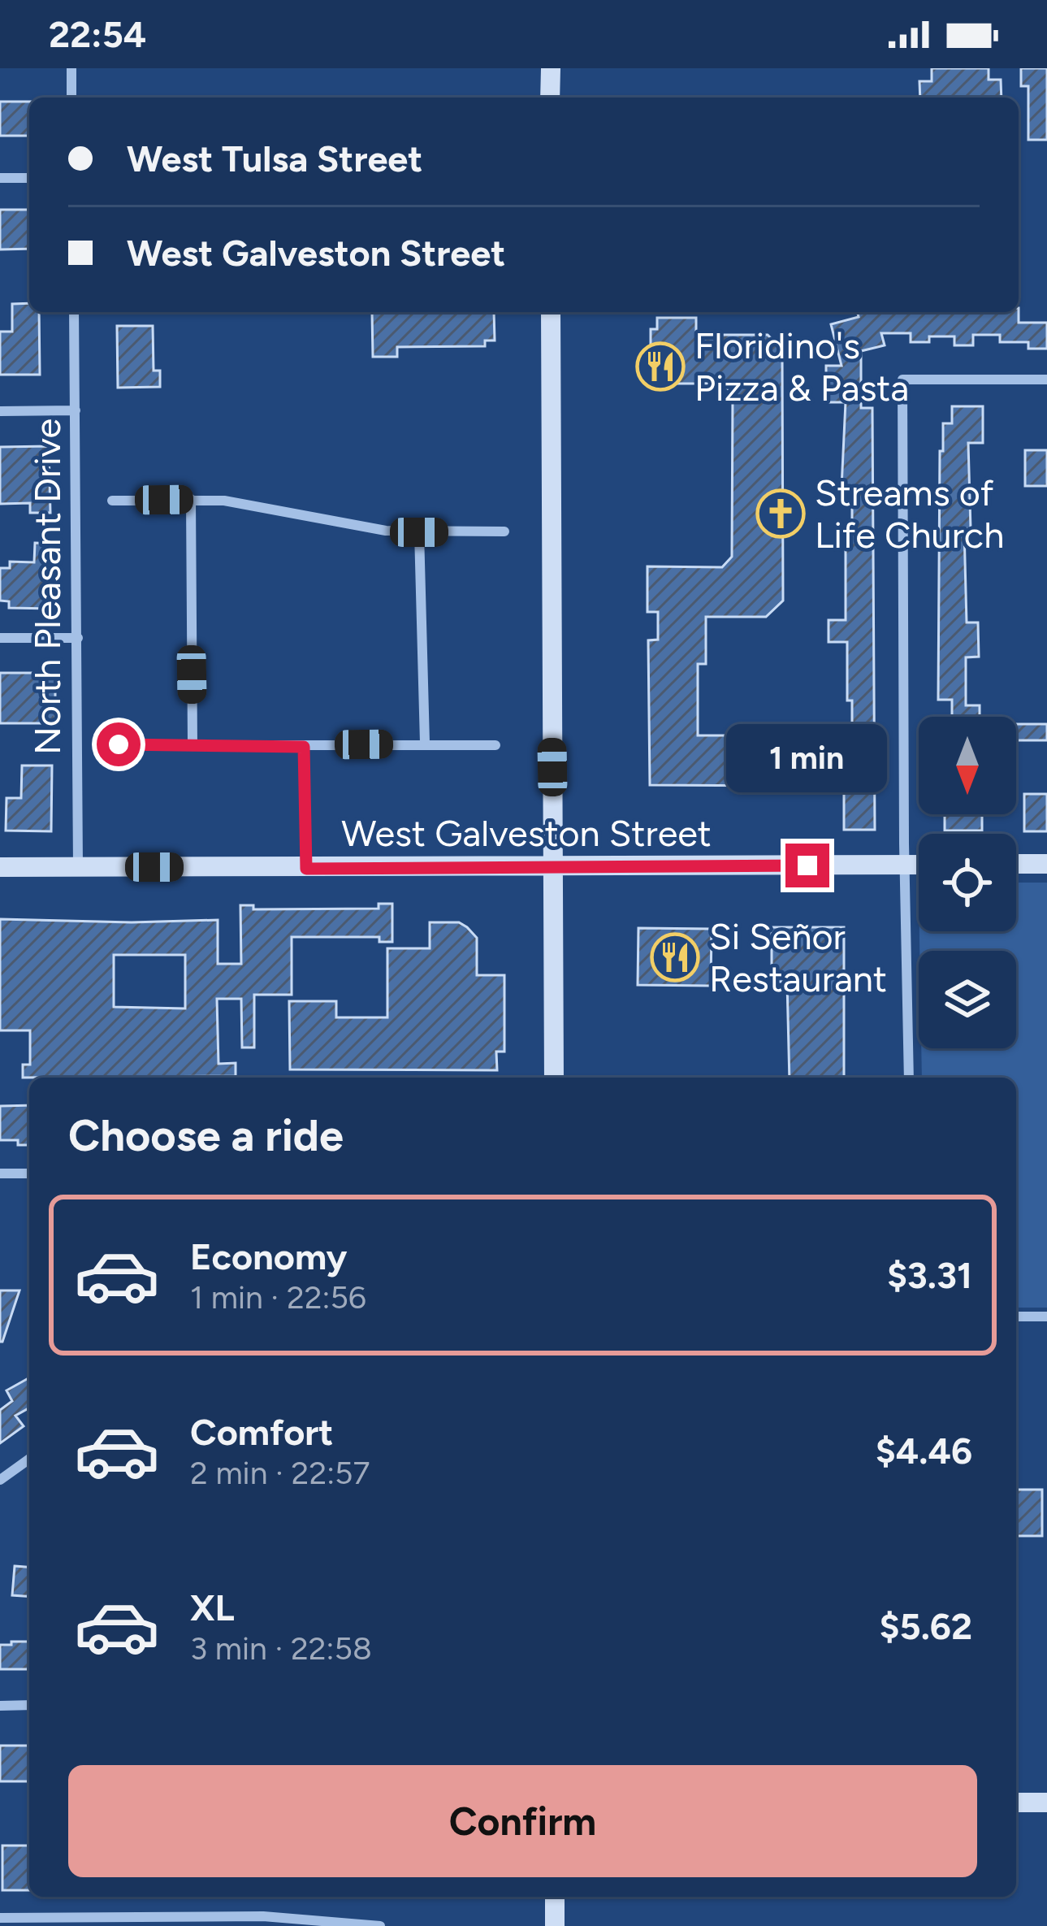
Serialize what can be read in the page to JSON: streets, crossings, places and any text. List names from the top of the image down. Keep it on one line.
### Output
{"streets":{"street":["North Pleasant Drive","West Galveston Street"]},"crossings":[["North Pleasant Drive","West Galveston Street"]],"places":{"restaurant":["Floridino's Pizza & Pasta","Si Señor Restaurant"],"church":["Streams of Life Church"]},"north":"bottom","page":{"status":"22:54","banner":["West Tulsa Street","West Galveston Street"],"bubble":"1 min","heading":"Choose a ride","list":[{"name":"Economy","note":"1 min · 22:56","value":"$3.31"},{"name":"Comfort","note":"2 min · 22:57","value":"$4.46"},{"name":"XL","note":"3 min · 22:58","value":"$5.62"}],"buttons":"Confirm"}}
